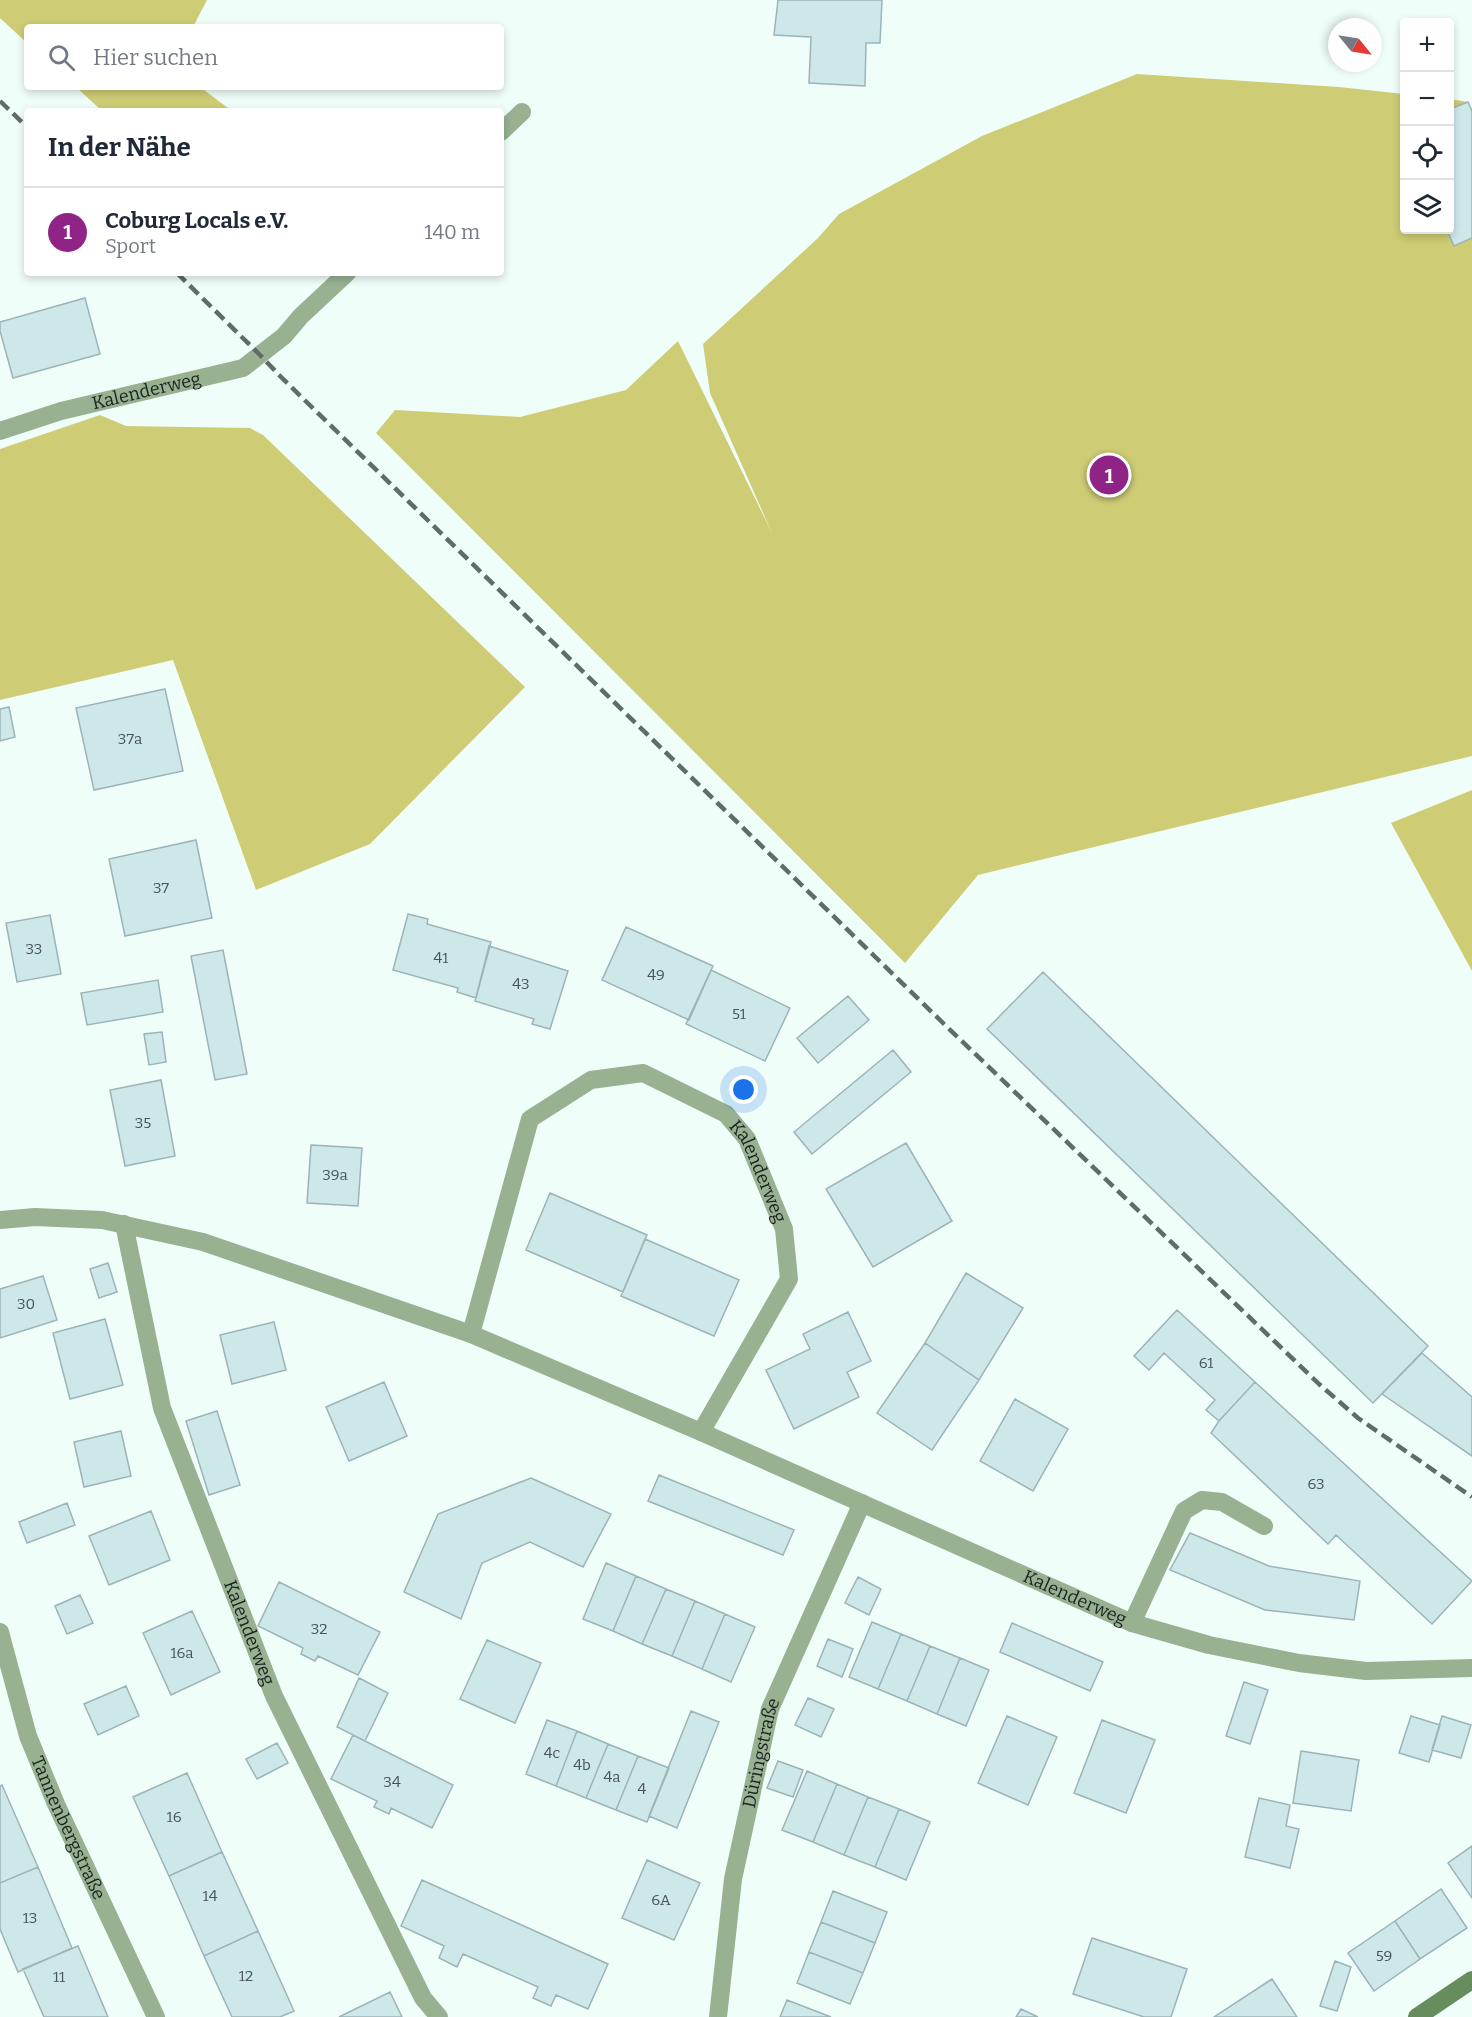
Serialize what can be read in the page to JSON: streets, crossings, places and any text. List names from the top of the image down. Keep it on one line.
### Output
{"streets":{"street":["Kalenderweg","Düringstraße","Tannenbergstraße"]},"crossings":[["Kalenderweg","Düringstraße"]],"house_numbers":["37a","37","33","41","49","43","51","35","39a","30","61","63","32","16a","4c","4b","4a","34","4","16","14","6A","13","59","12","11"],"north":"bottom right","page":{"map_buttons":["+","−"],"search":"Hier suchen","heading":"In der Nähe","list":[{"mark":"1","name":"Coburg Locals e.V.","note":"Sport","value":"140 m"}],"pins":"1"}}
